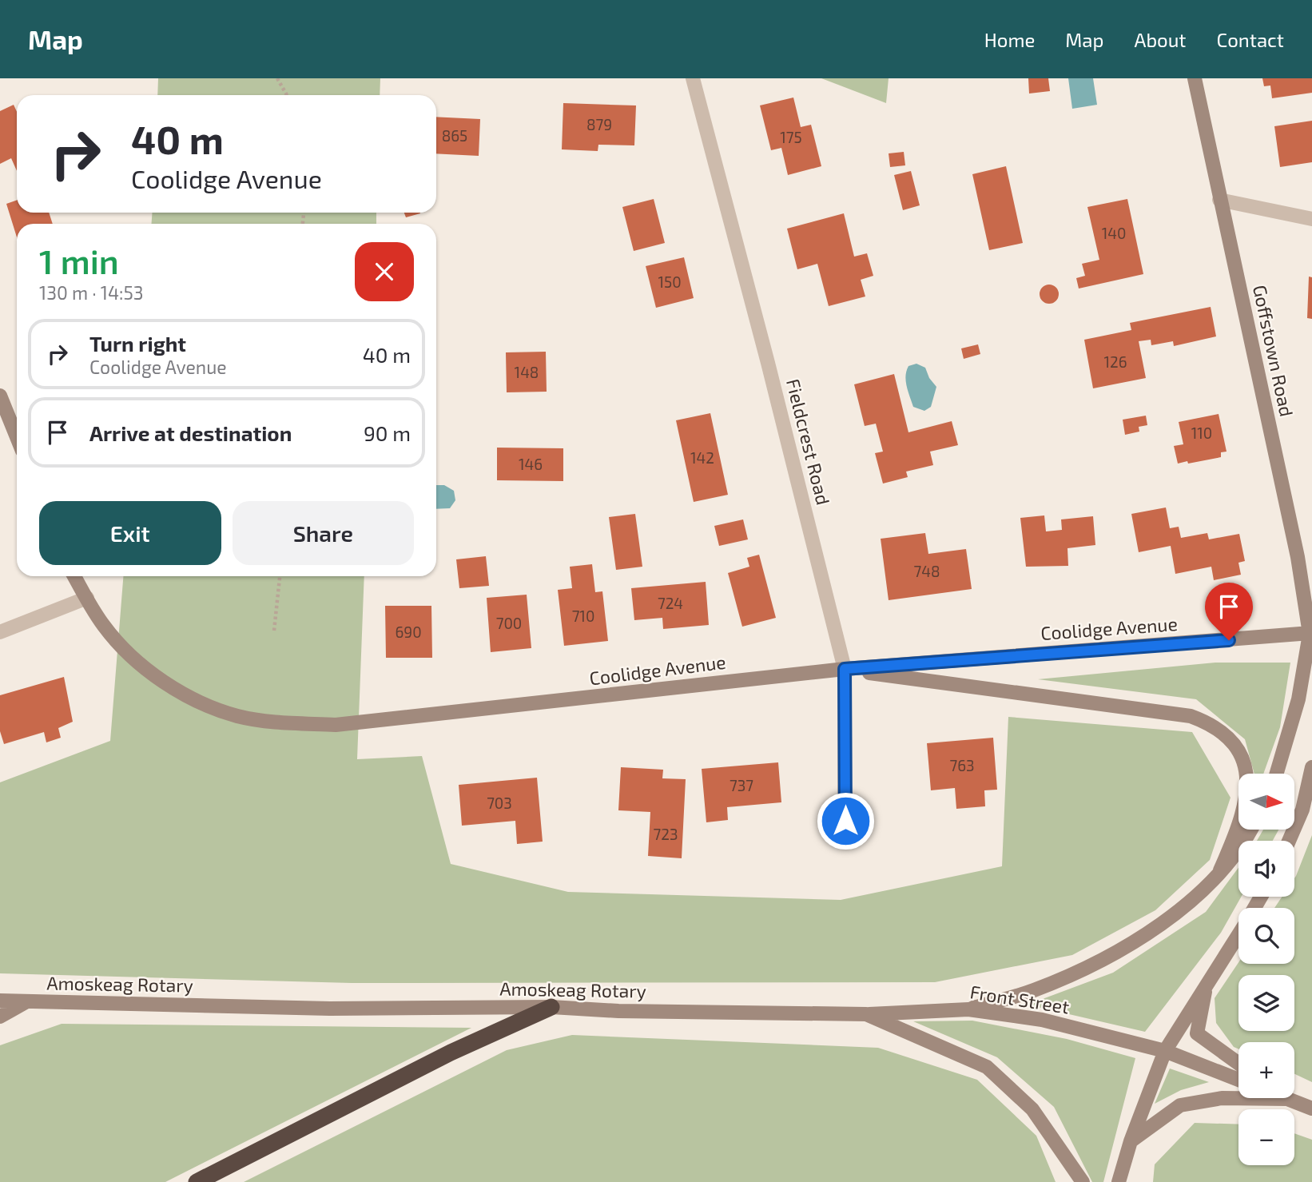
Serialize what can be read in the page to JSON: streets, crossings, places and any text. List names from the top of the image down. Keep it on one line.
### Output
{"streets":{"main road":["Goffstown Road","Coolidge Avenue","Amoskeag Rotary","Front Street"],"street":["Fieldcrest Road"]},"crossings":[["Goffstown Road","Coolidge Avenue"],["Fieldcrest Road","Coolidge Avenue"],["Amoskeag Rotary","Front Street"]],"house_numbers":["879","865","175","140","150","126","148","110","142","146","748","724","710","700","690","763","737","703","723"],"north":"right","page":{"header":"Map","nav":["Home","Map","About","Contact"],"turn":["40 m","Coolidge Avenue"],"heading":["1 min","130 m · 14:53"],"list":[{"name":"Turn right","note":"Coolidge Avenue","value":"40 m"},{"name":"Arrive at destination","value":"90 m"}],"buttons":["Exit","Share"],"map_buttons":["+","−"]}}
